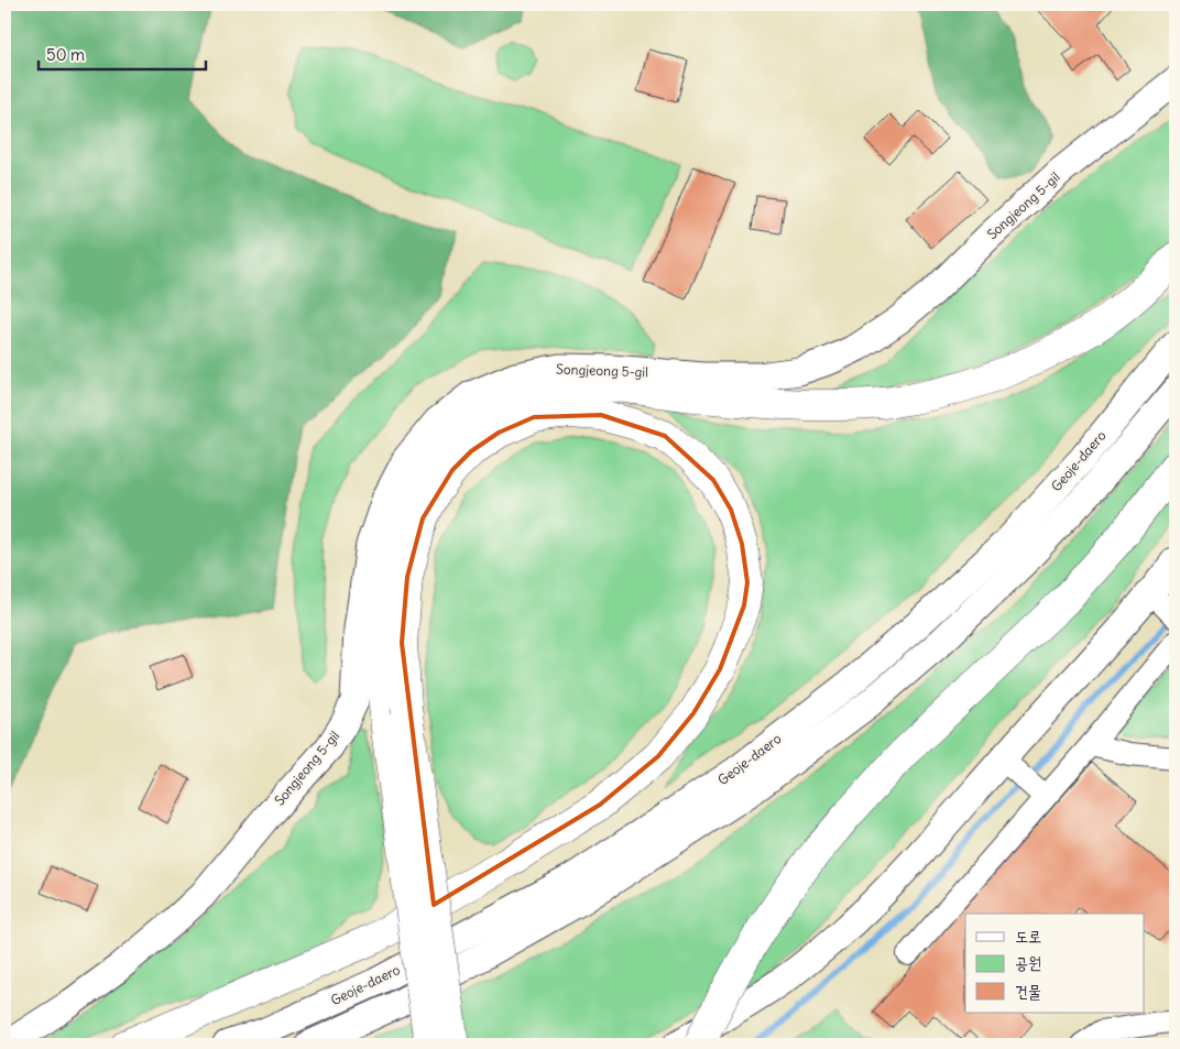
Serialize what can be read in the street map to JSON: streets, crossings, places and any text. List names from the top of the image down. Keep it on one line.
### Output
{"streets":{"street":["Songjeong 5-gil","Geoje-daero"]},"legend":["도로","공원","건물"],"scale_bar":"50 m"}
